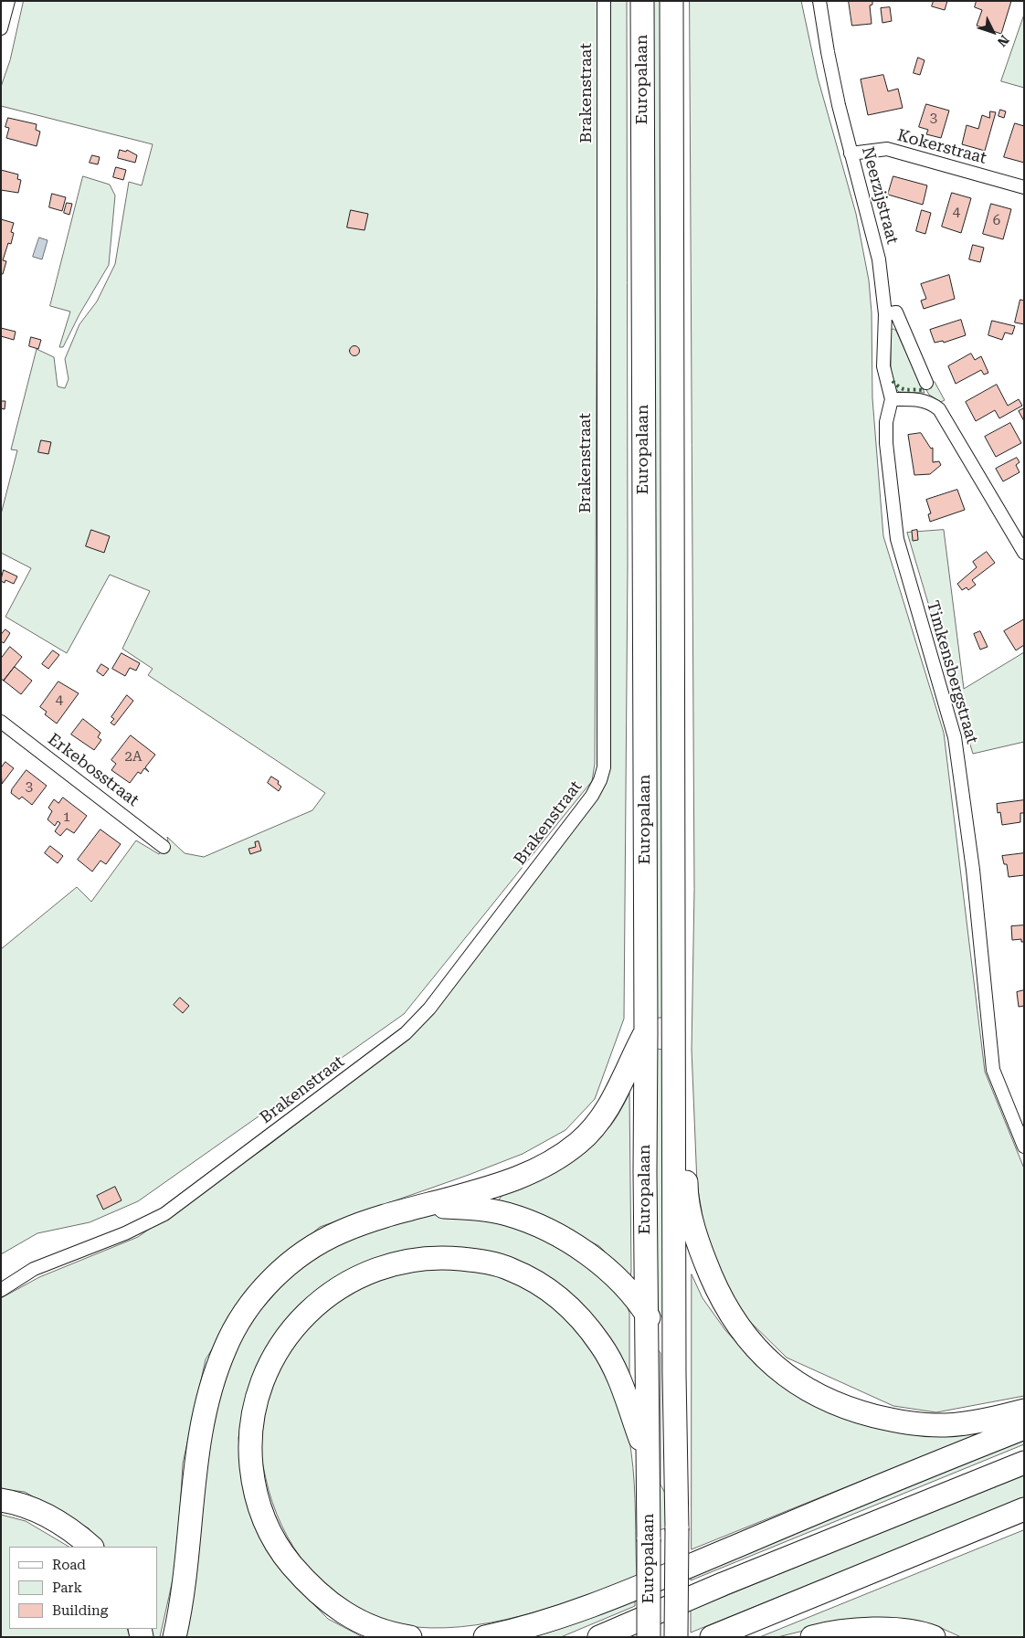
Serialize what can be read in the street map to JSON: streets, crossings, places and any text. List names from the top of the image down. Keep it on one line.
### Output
{"streets":{"highway":["Europalaan"],"street":["Brakenstraat","Kokerstraat","Neerzijstraat","Timkensbergstraat","Erkebosstraat"]},"crossings":[["Kokerstraat","Neerzijstraat"],["Neerzijstraat","Timkensbergstraat"]],"house_numbers":["3","4","6","4","2A","3","1"],"legend":["Road","Park","Building"],"north":"bottom right"}
